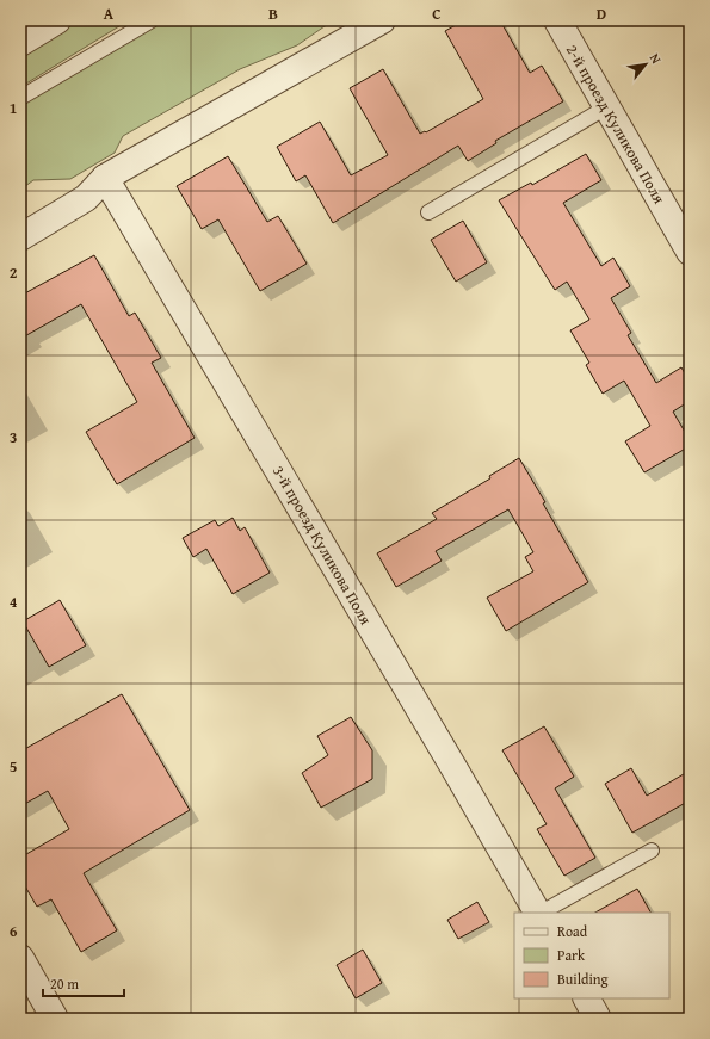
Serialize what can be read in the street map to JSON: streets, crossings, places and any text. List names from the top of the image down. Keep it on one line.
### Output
{"streets":{"street":["2-й проезд Куликова Поля","3-й проезд Куликова Поля"]},"legend":["Road","Park","Building"],"scale_bar":"20 m","north":"top right","grid":{"columns":["A","B","C","D"],"rows":["1","2","3","4","5","6"]}}
